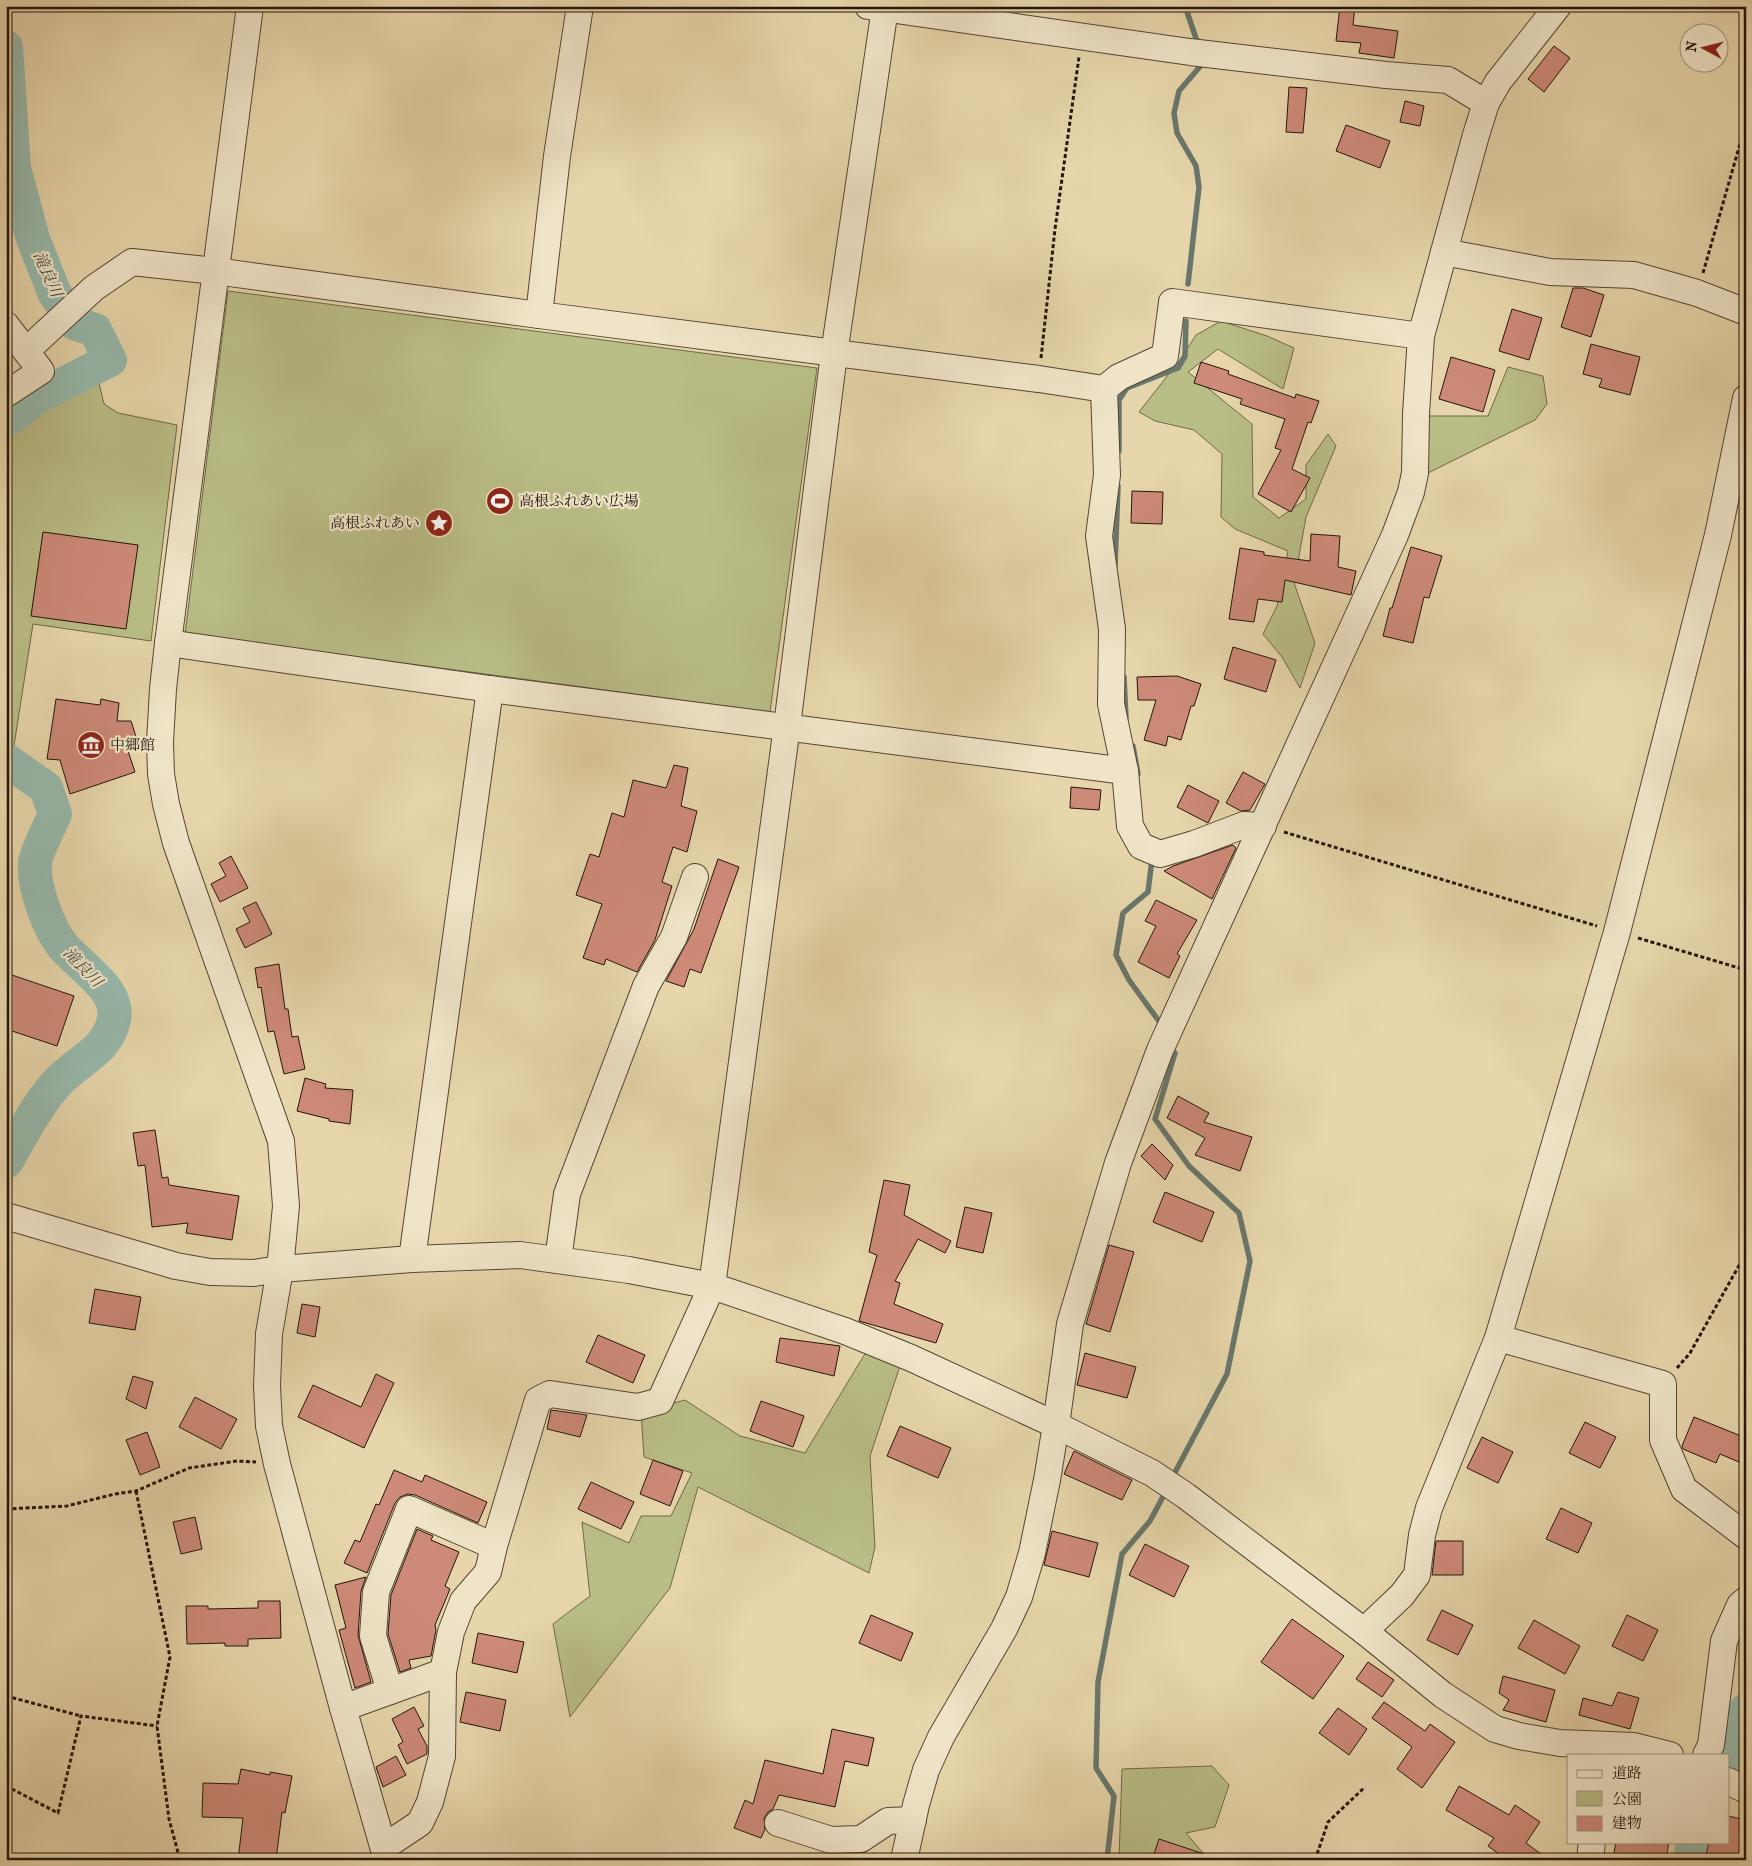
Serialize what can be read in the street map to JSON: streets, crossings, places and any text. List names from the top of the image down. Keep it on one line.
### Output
{"water":["滝良川"],"places":{"sports":["高根ふれあい広場"],"place":["高根ふれあい"],"museum":["中郷館"]},"legend":["道路","公園","建物"],"north":"left"}
